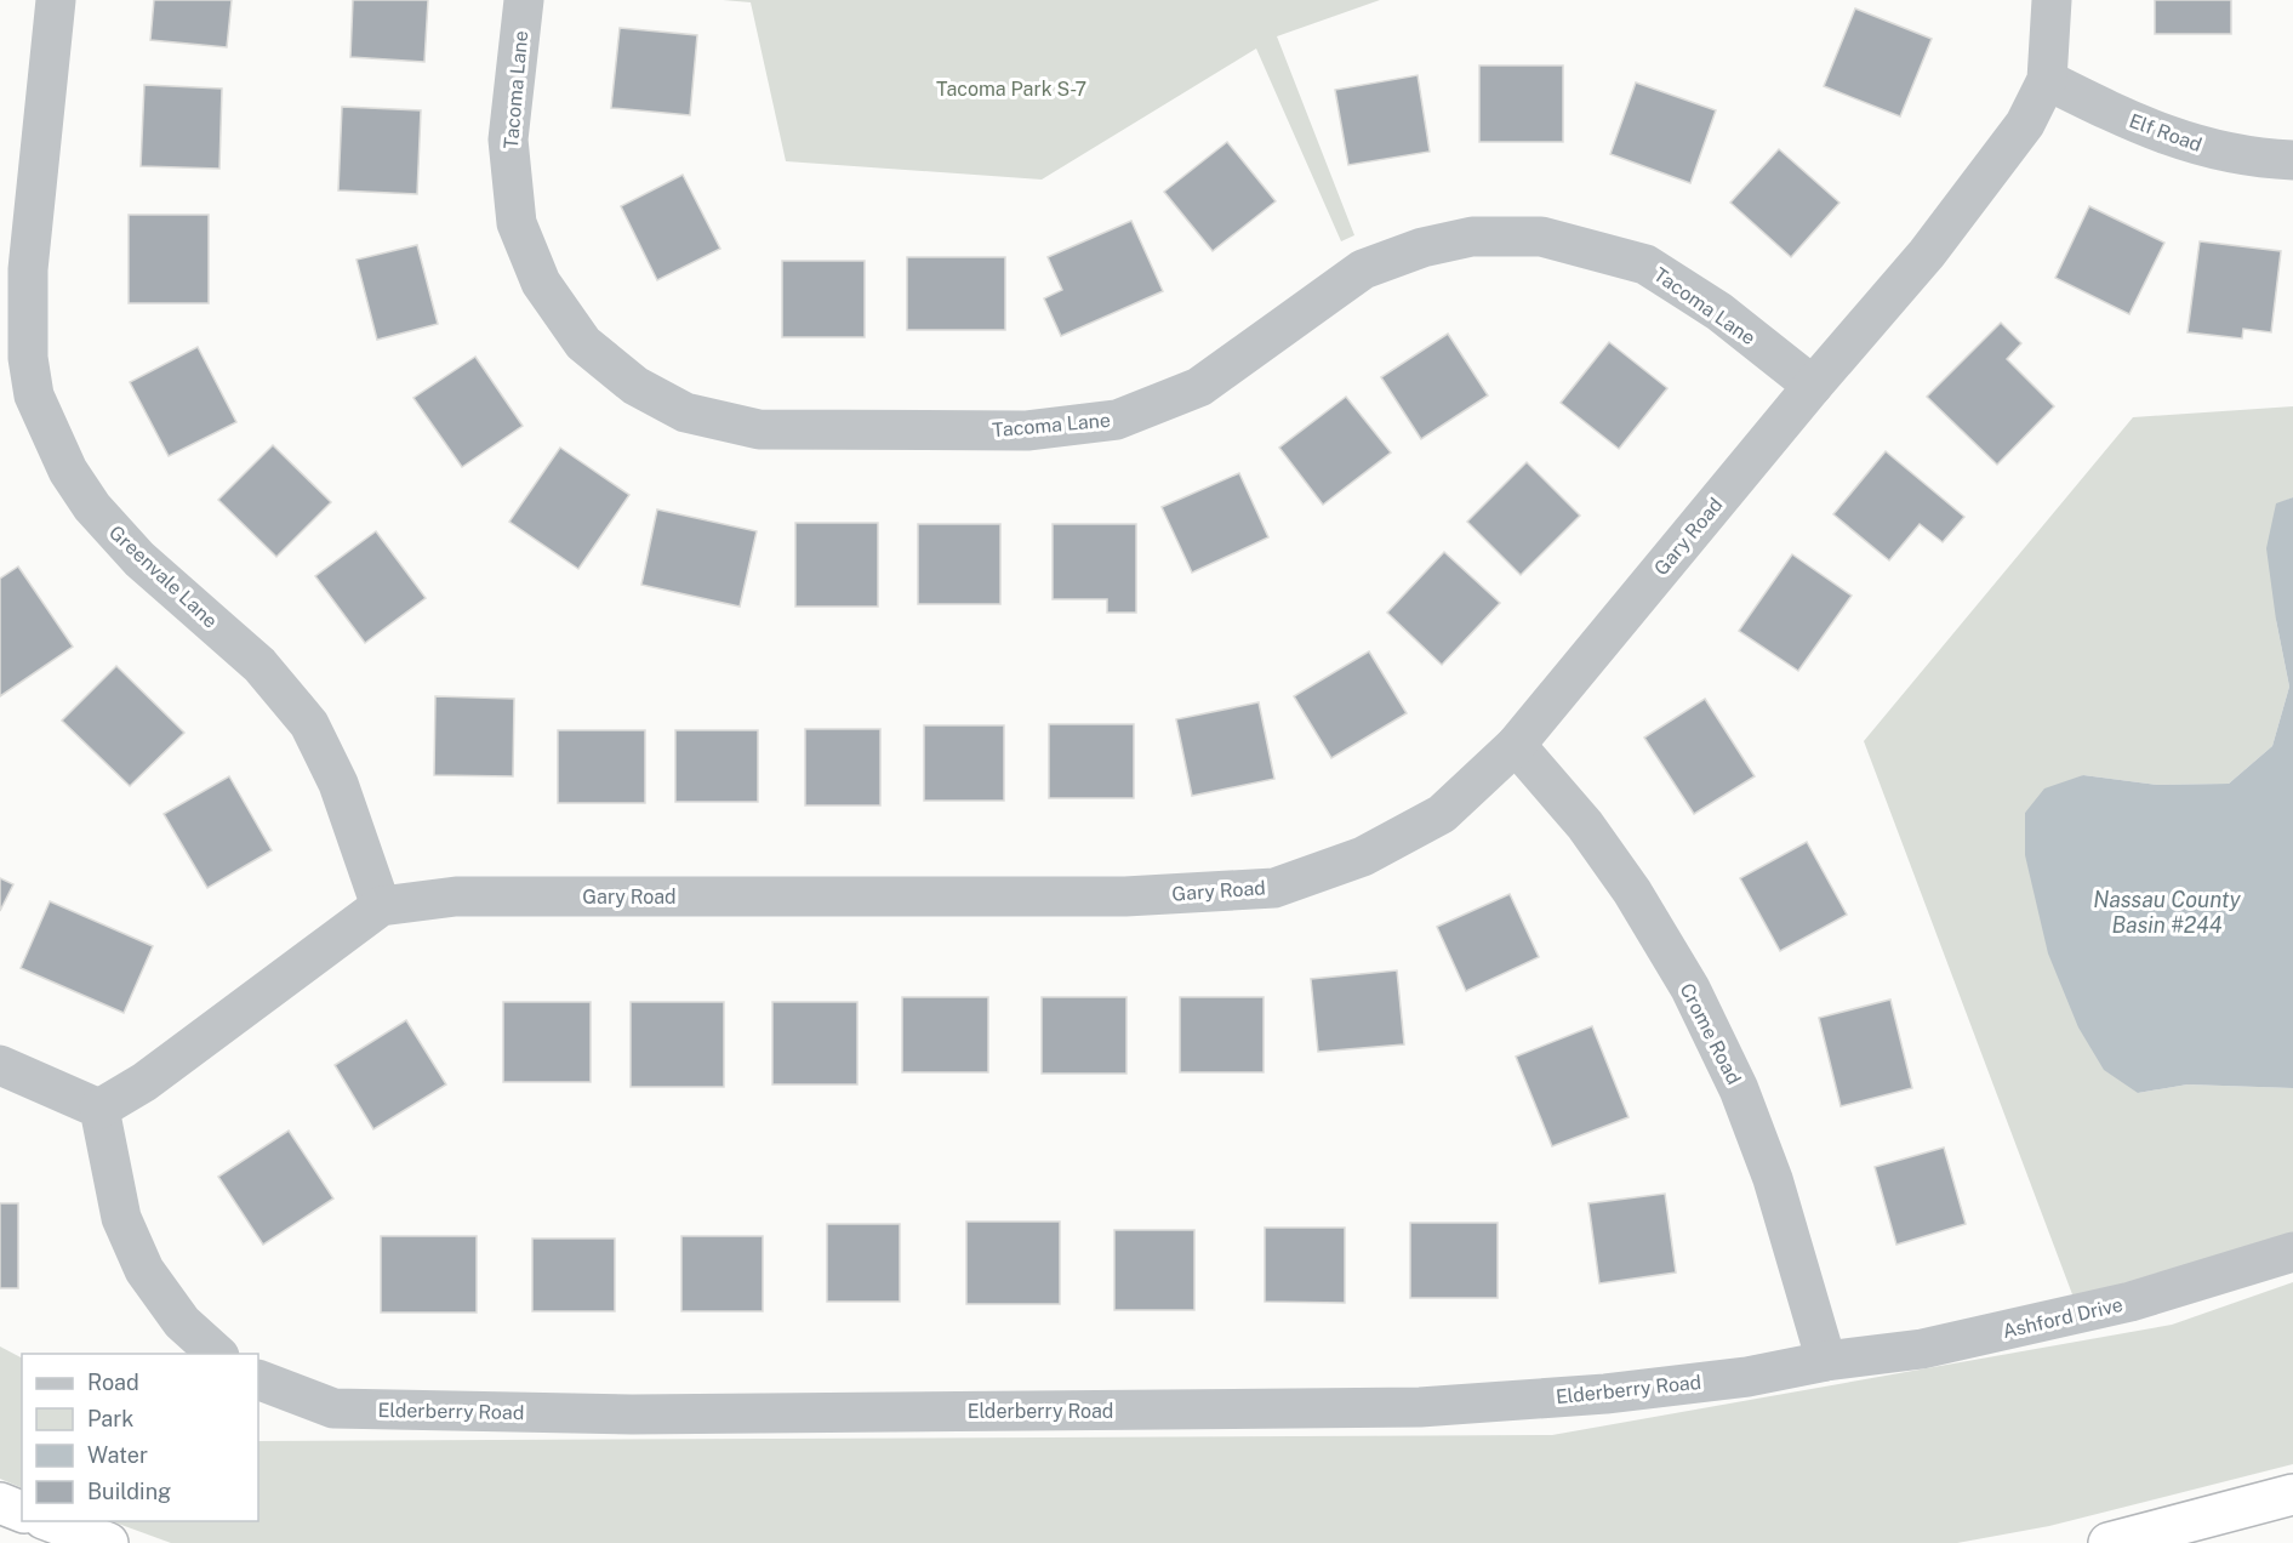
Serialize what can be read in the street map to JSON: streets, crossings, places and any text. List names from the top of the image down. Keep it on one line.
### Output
{"streets":{"street":["Tacoma Lane","Elf Road","Gary Road","Greenvale Lane","Crome Road","Ashford Drive","Elderberry Road"]},"crossings":[["Tacoma Lane","Gary Road"],["Elf Road","Gary Road"],["Gary Road","Greenvale Lane"],["Gary Road","Crome Road"],["Crome Road","Ashford Drive"],["Crome Road","Elderberry Road"],["Ashford Drive","Elderberry Road"]],"water":["Nassau County Basin #244"],"parks":["Tacoma Park S-7"],"legend":["Road","Park","Water","Building"]}
